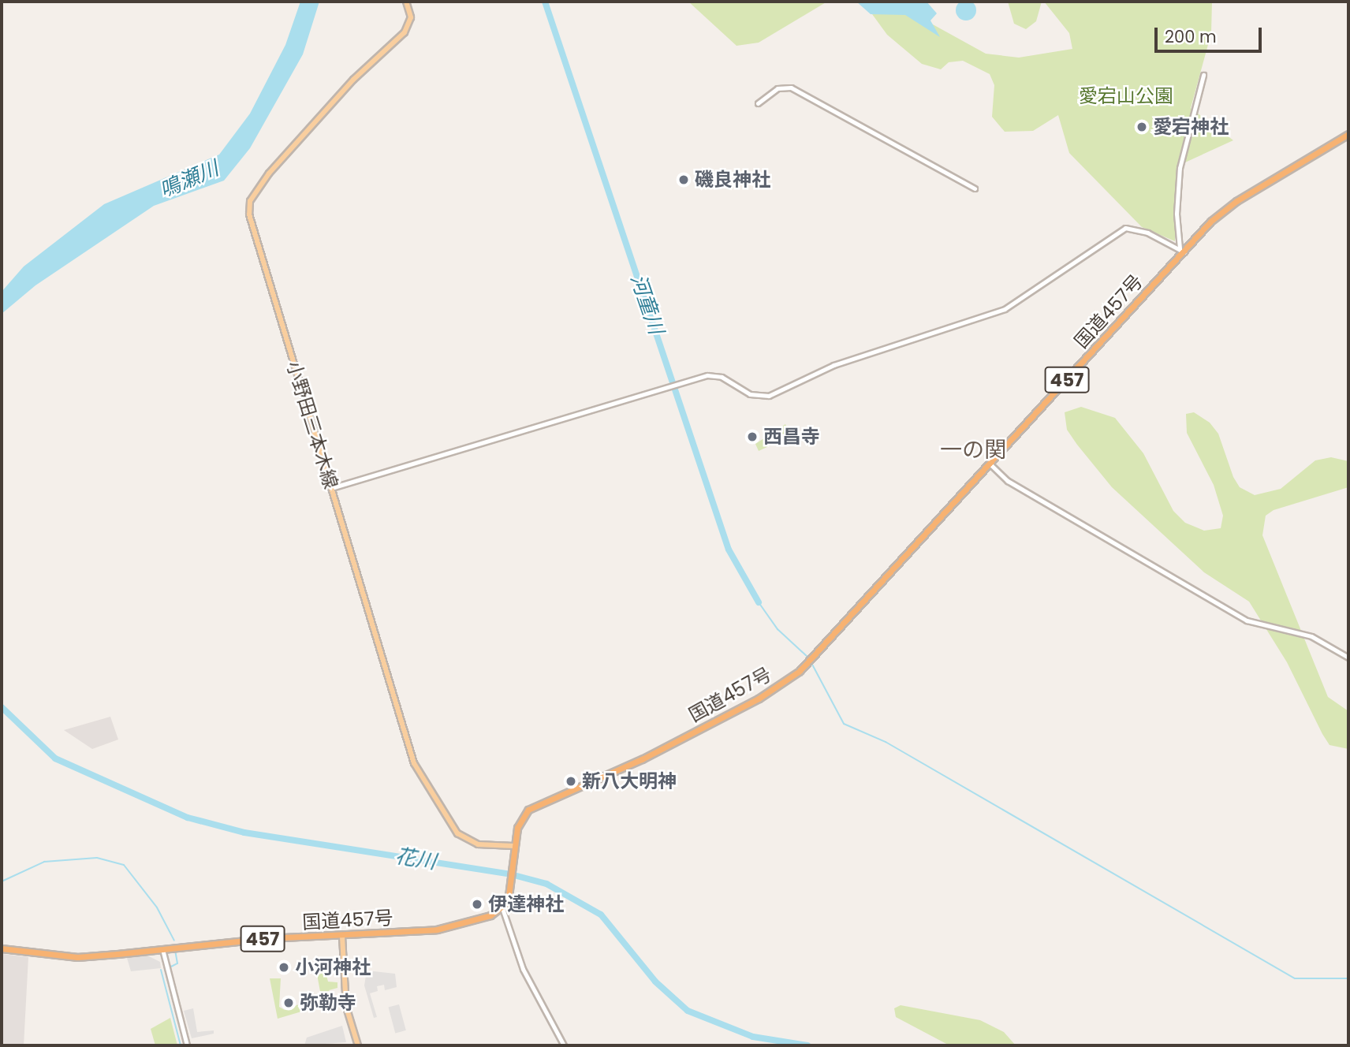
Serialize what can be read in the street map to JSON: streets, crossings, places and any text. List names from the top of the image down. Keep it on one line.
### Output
{"streets":{"highway":["国道457号","457"],"main road":["小野田三本木線"]},"crossings":[["国道457号","小野田三本木線"]],"districts":["一の関"],"water":["鳴瀬川","河童川","花川"],"parks":["愛宕山公園"],"places":["愛宕神社","磯良神社","西昌寺","新八大明神","伊達神社","小河神社","弥勒寺"],"scale_bar":"200 m"}
